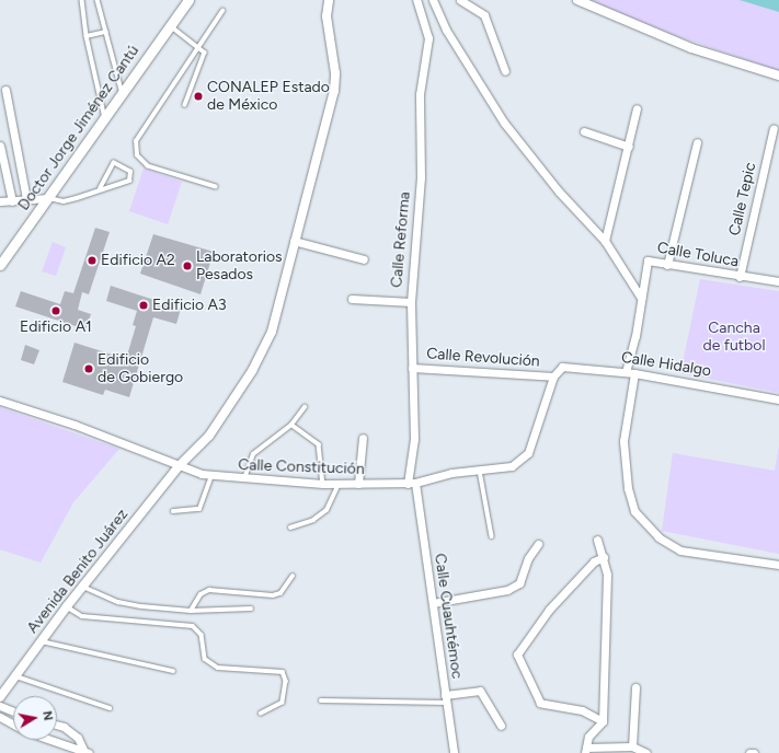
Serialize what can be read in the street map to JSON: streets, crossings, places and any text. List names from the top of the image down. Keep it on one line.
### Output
{"streets":{"main road":["Doctor Jorge Jiménez Cantú"],"street":["Calle Tepic","Calle Reforma","Calle Toluca","Calle Revolución","Calle Hidalgo","Calle Constitución","Avenida Benito Juárez","Calle Cuauhtémoc"]},"crossings":[["Calle Tepic","Calle Toluca"],["Calle Reforma","Calle Revolución"],["Calle Reforma","Calle Constitución"],["Calle Reforma","Calle Cuauhtémoc"],["Calle Toluca","Calle Hidalgo"],["Calle Revolución","Calle Hidalgo"],["Calle Revolución","Calle Constitución"],["Calle Hidalgo","Calle Constitución"],["Calle Constitución","Avenida Benito Juárez"],["Calle Constitución","Calle Cuauhtémoc"]],"parks":["Cancha de futbol"],"places":["CONALEP Estado de México","Edificio A2","Laboratorios Pesados","Edificio A3","Edificio A1","Edificio de Gobiergo"],"north":"right"}
